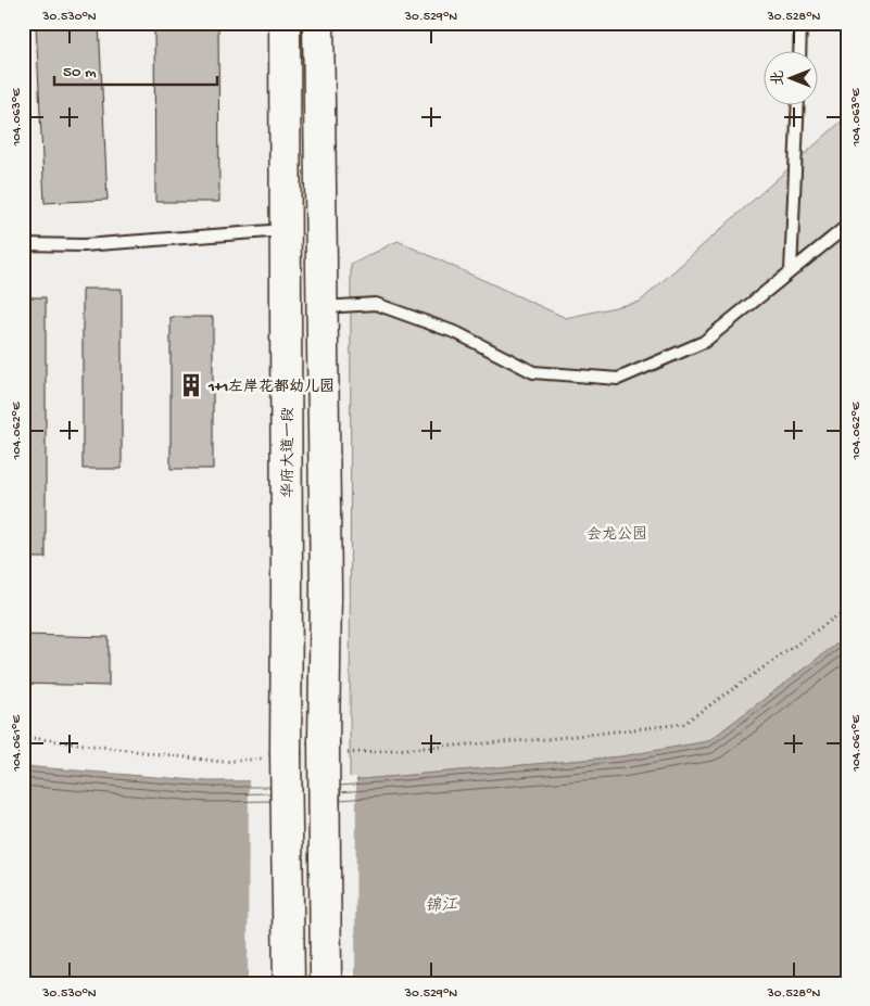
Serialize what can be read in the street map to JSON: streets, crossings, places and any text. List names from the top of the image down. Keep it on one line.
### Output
{"streets":{"main road":["华府大道一段"]},"water":["锦江"],"parks":["会龙公园"],"places":{"building":["1+1左岸花都幼儿园"]},"scale_bar":"50 m","north":"left","coordinates":["30.530°N","30.529°N","30.528°N","104.063°E","104.062°E","104.061°E"]}
